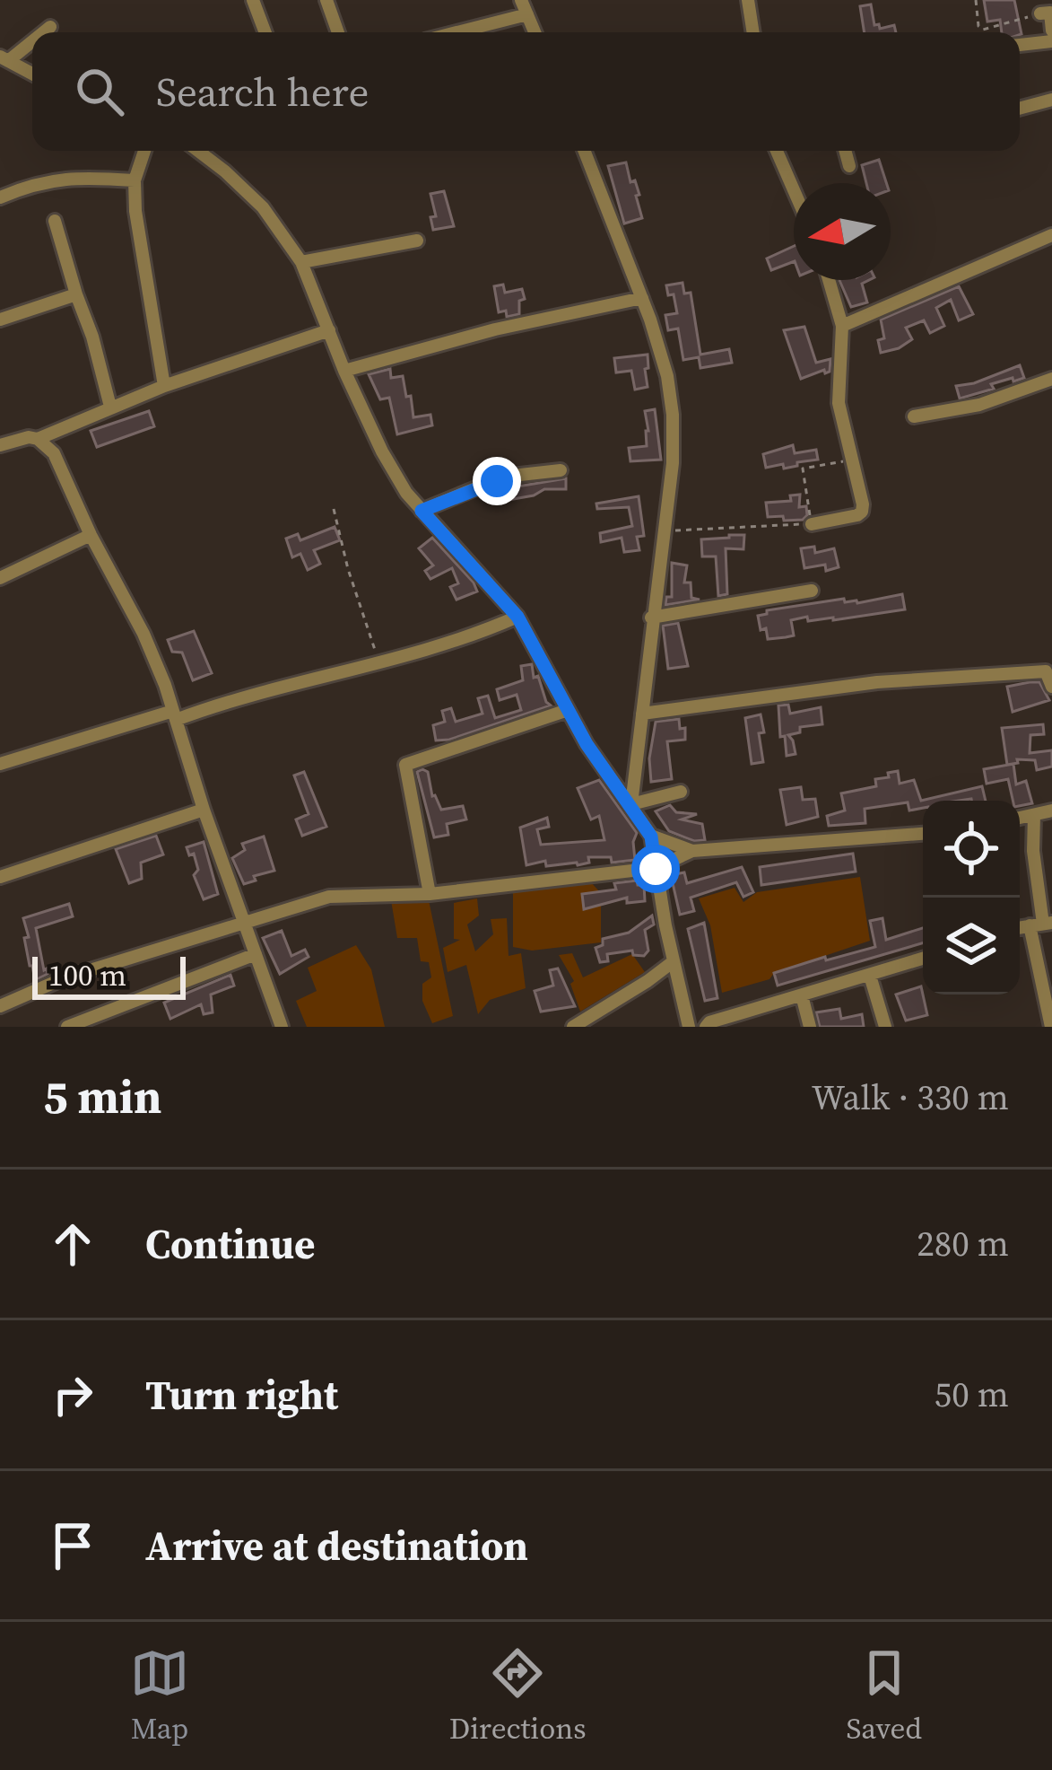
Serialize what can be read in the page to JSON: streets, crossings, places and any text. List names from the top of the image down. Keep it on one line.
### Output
{"scale_bar":"100 m","north":"left","page":{"search":"Search here","scale":"100 m","heading":["5 min","Walk · 330 m"],"list":[["Continue","280 m"],["Turn right","50 m"],"Arrive at destination"],"nav":["Map","Directions","Saved"]}}
